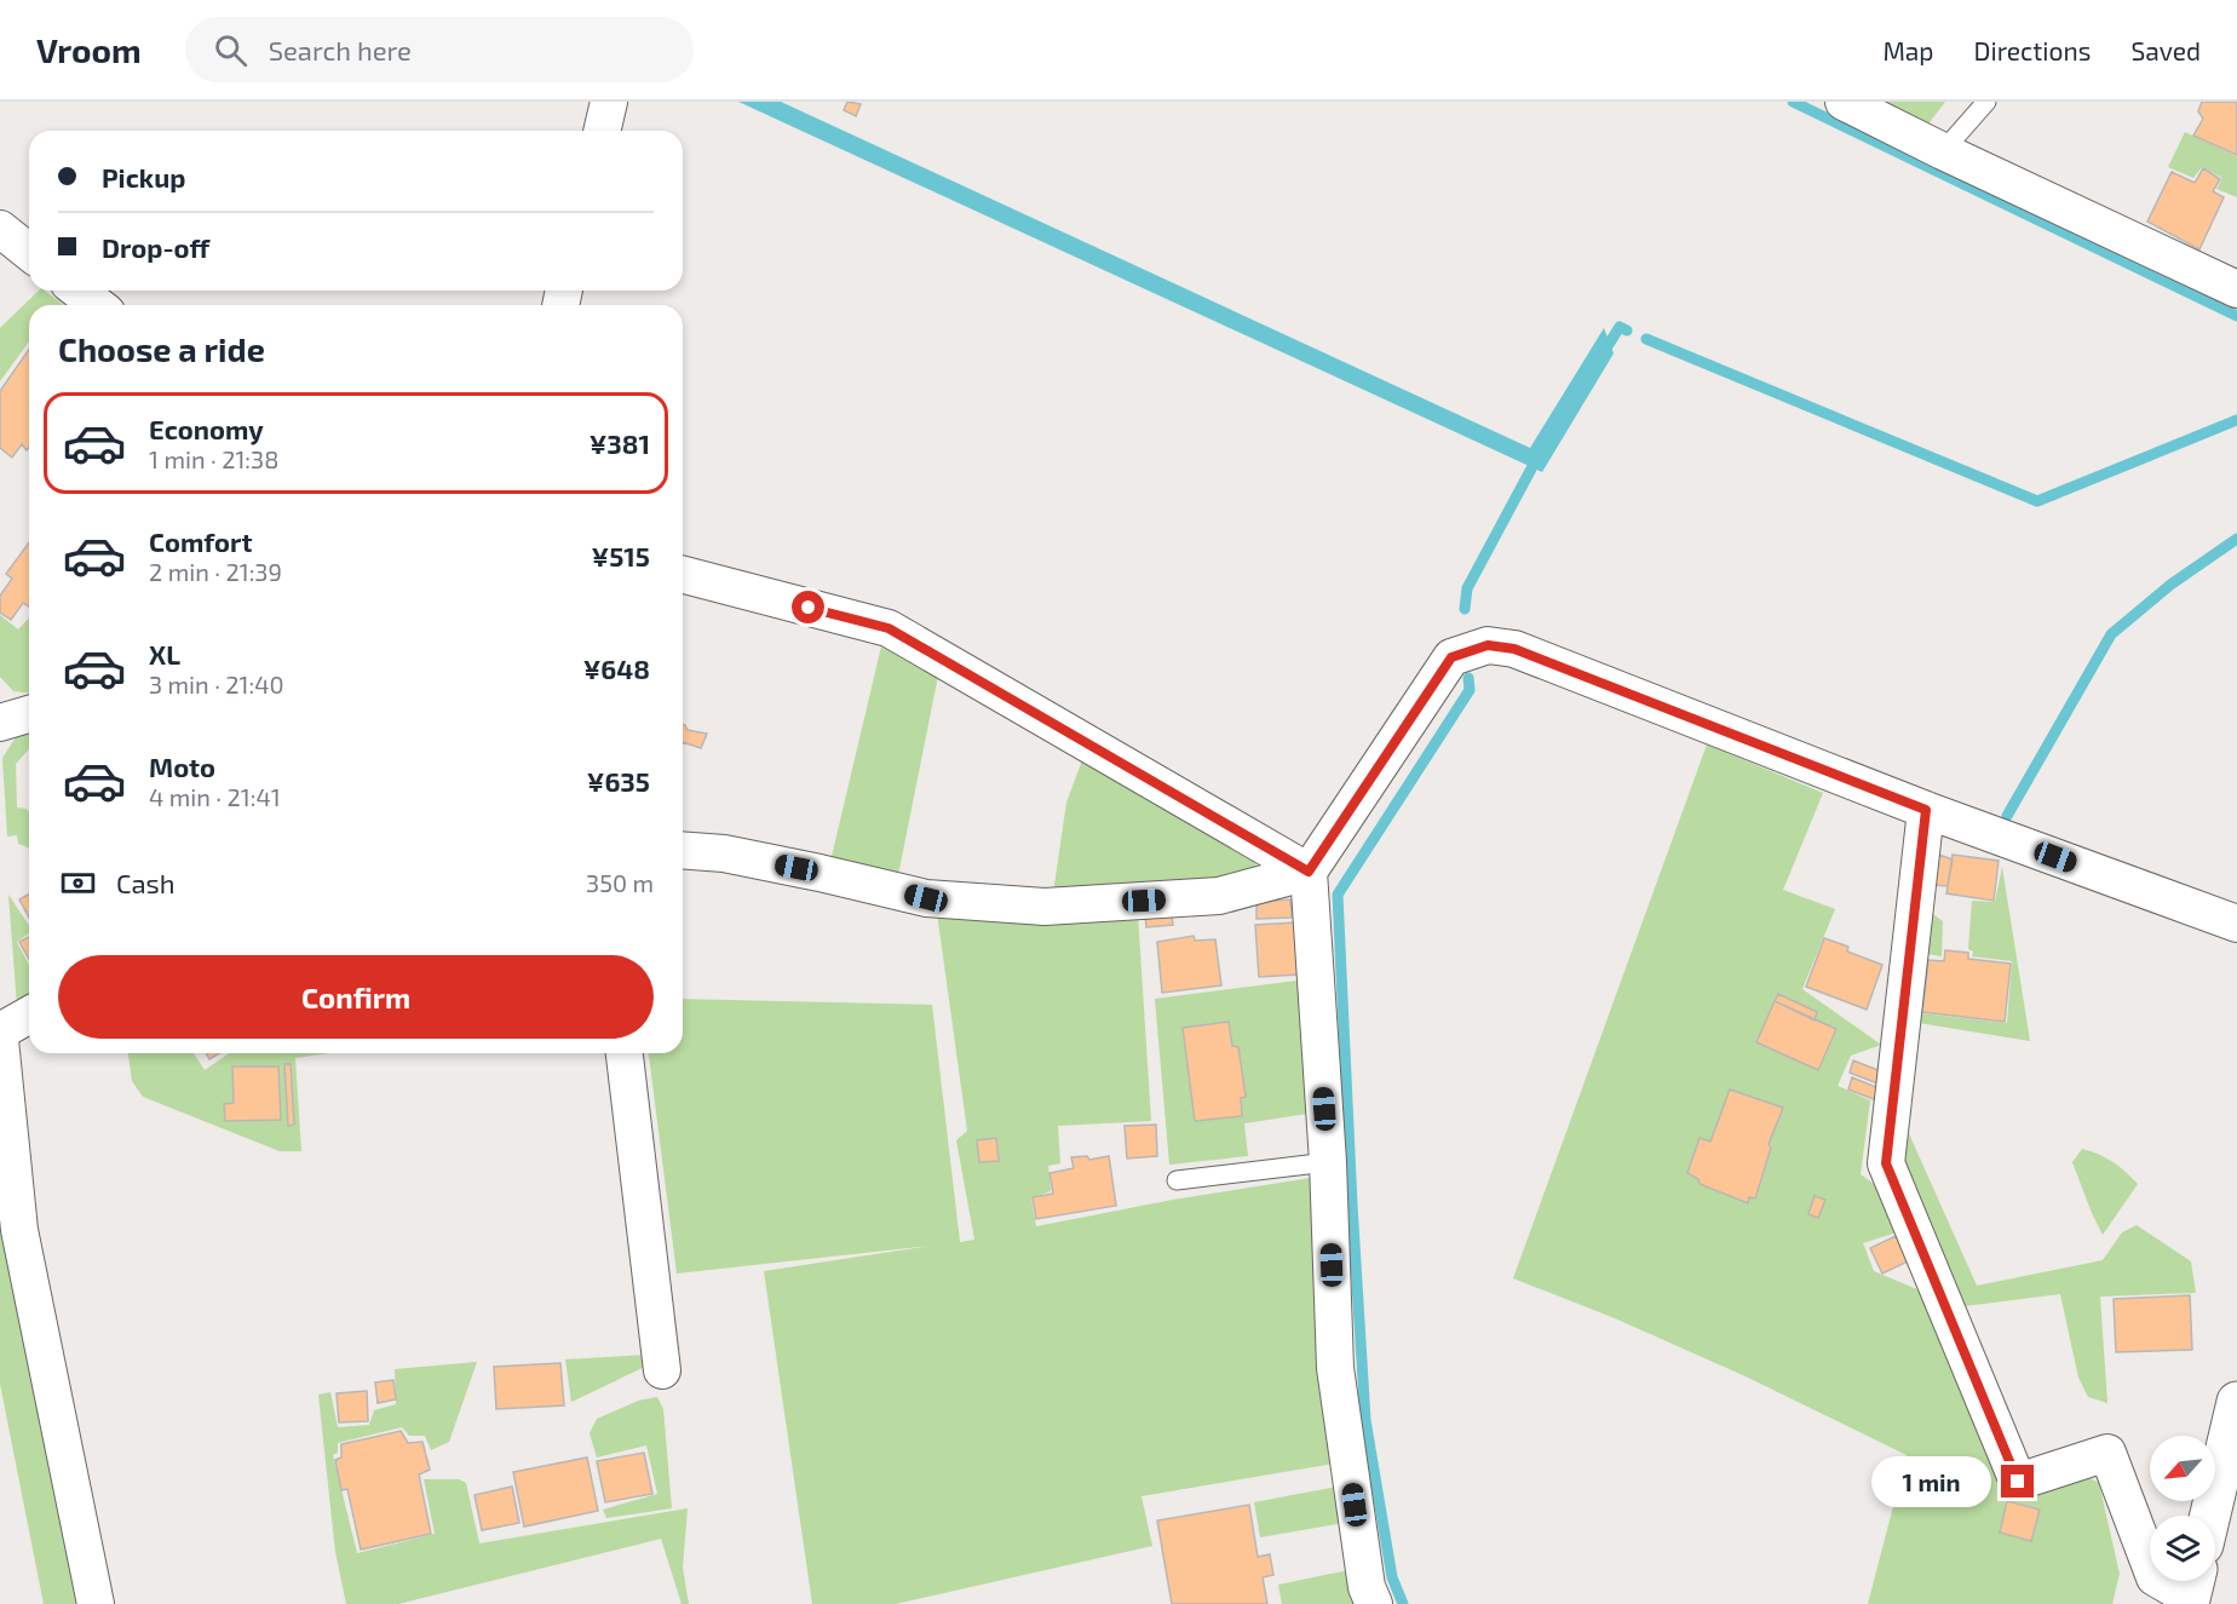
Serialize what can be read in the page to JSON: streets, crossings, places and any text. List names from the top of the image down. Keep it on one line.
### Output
{"north":"bottom left","page":{"header":"Vroom","search":"Search here","nav":["Map","Directions","Saved"],"banner":["Pickup","Drop-off"],"heading":"Choose a ride","list":[{"name":"Economy","note":"1 min · 21:38","value":"¥381"},{"name":"Comfort","note":"2 min · 21:39","value":"¥515"},{"name":"XL","note":"3 min · 21:40","value":"¥648"},{"name":"Moto","note":"4 min · 21:41","value":"¥635"}],"pay":["Cash","350 m"],"buttons":"Confirm","bubble":"1 min"}}
